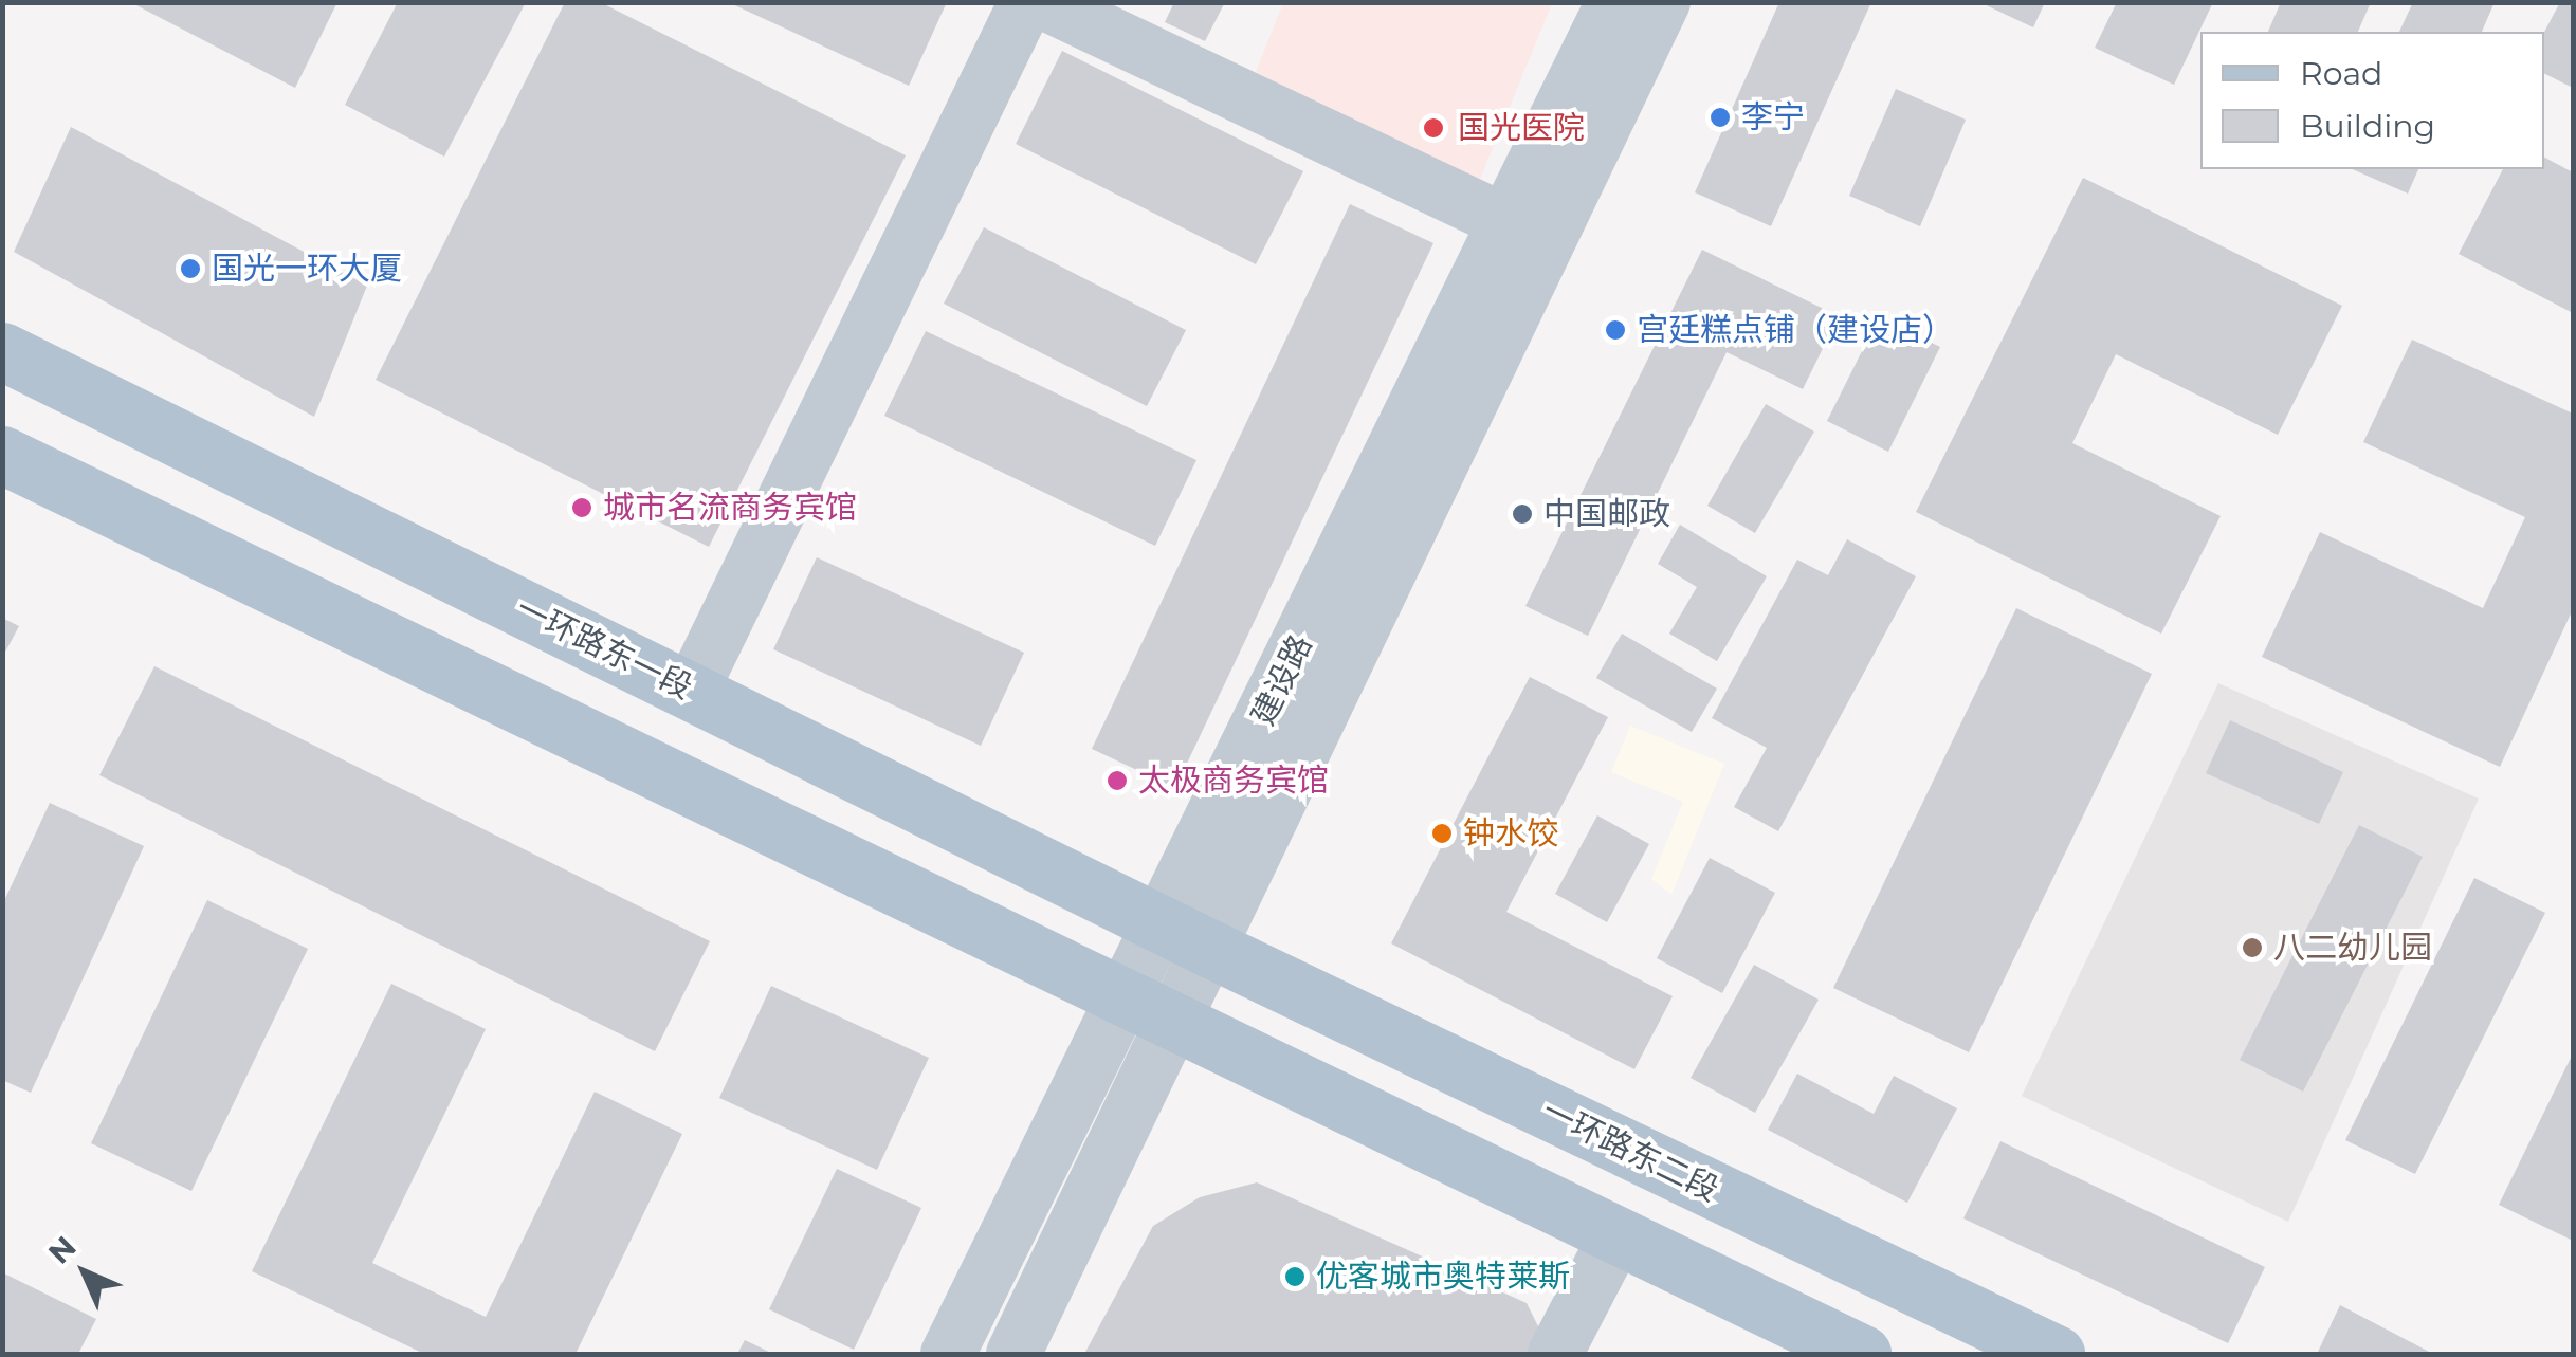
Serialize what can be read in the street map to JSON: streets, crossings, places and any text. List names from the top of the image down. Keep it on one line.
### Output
{"streets":{"main road":["一环路东一段","一环路东二段"],"street":["建设路"]},"crossings":[["一环路东一段","建设路"],["一环路东一段","一环路东二段"],["建设路","一环路东二段"]],"places":["李宁","国光医院","国光一环大厦","宫廷糕点铺（建设店）","城市名流商务宾馆","中国邮政","太极商务宾馆","钟水饺","八二幼儿园","优客城市奥特莱斯"],"legend":["Road","Building"],"north":"top left"}
